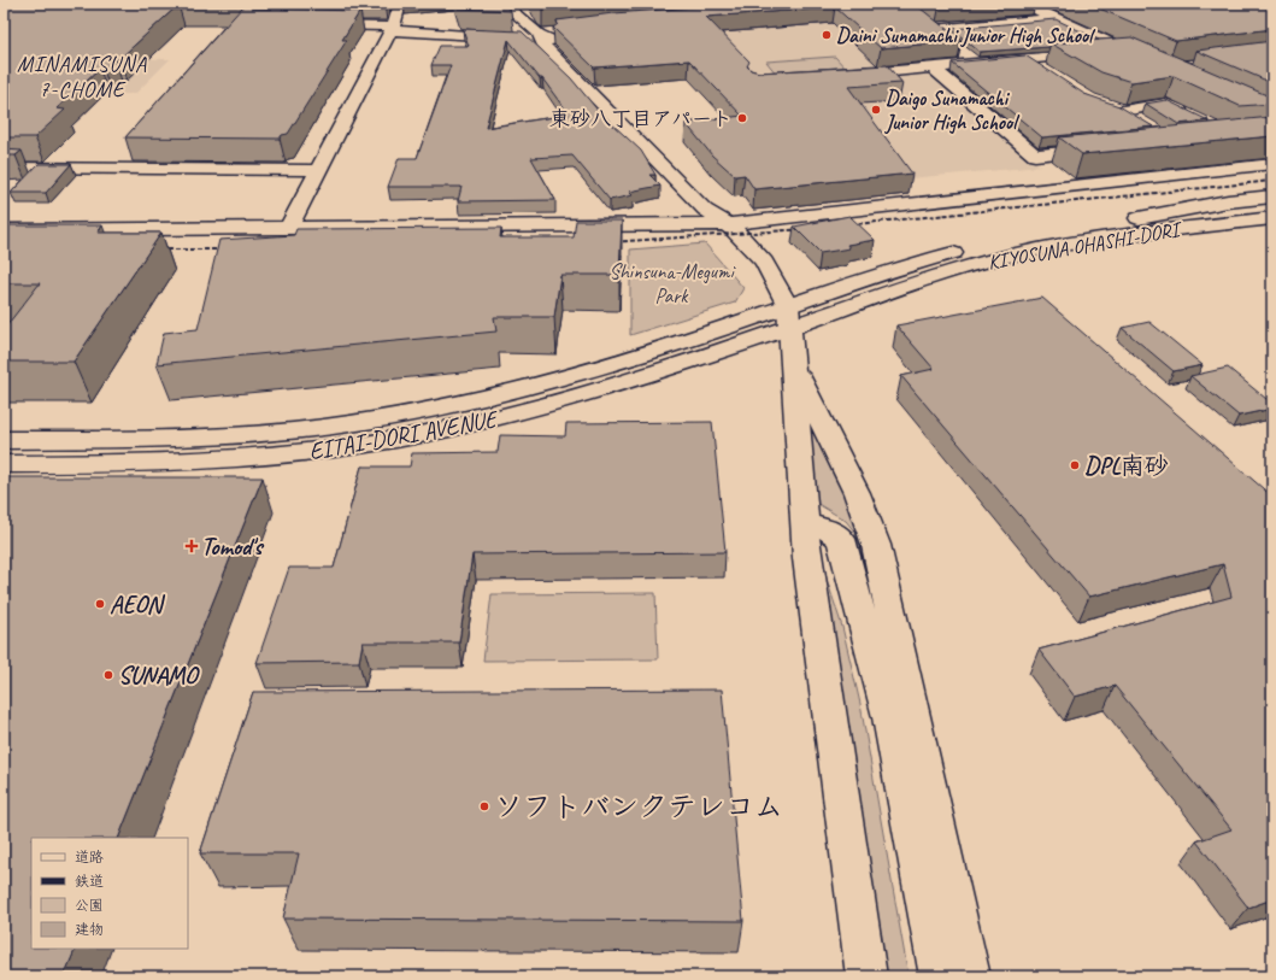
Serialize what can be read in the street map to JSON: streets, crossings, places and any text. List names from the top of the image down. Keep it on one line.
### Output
{"streets":{"street":["KIYOSUNA OHASHI-DORI","EITAI-DORI AVENUE"]},"crossings":[["KIYOSUNA OHASHI-DORI","EITAI-DORI AVENUE"]],"districts":["MINAMISUNA 7-CHOME"],"parks":["Shinsuna-Megumi Park"],"places":{"other":["Daini Sunamachi Junior High School","Daigo Sunamachi Junior High School","東砂八丁目アパート","DPL南砂","AEON","SUNAMO","ソフトバンクテレコム"],"health":["Tomod's"]},"legend":["道路","鉄道","公園","建物"]}
